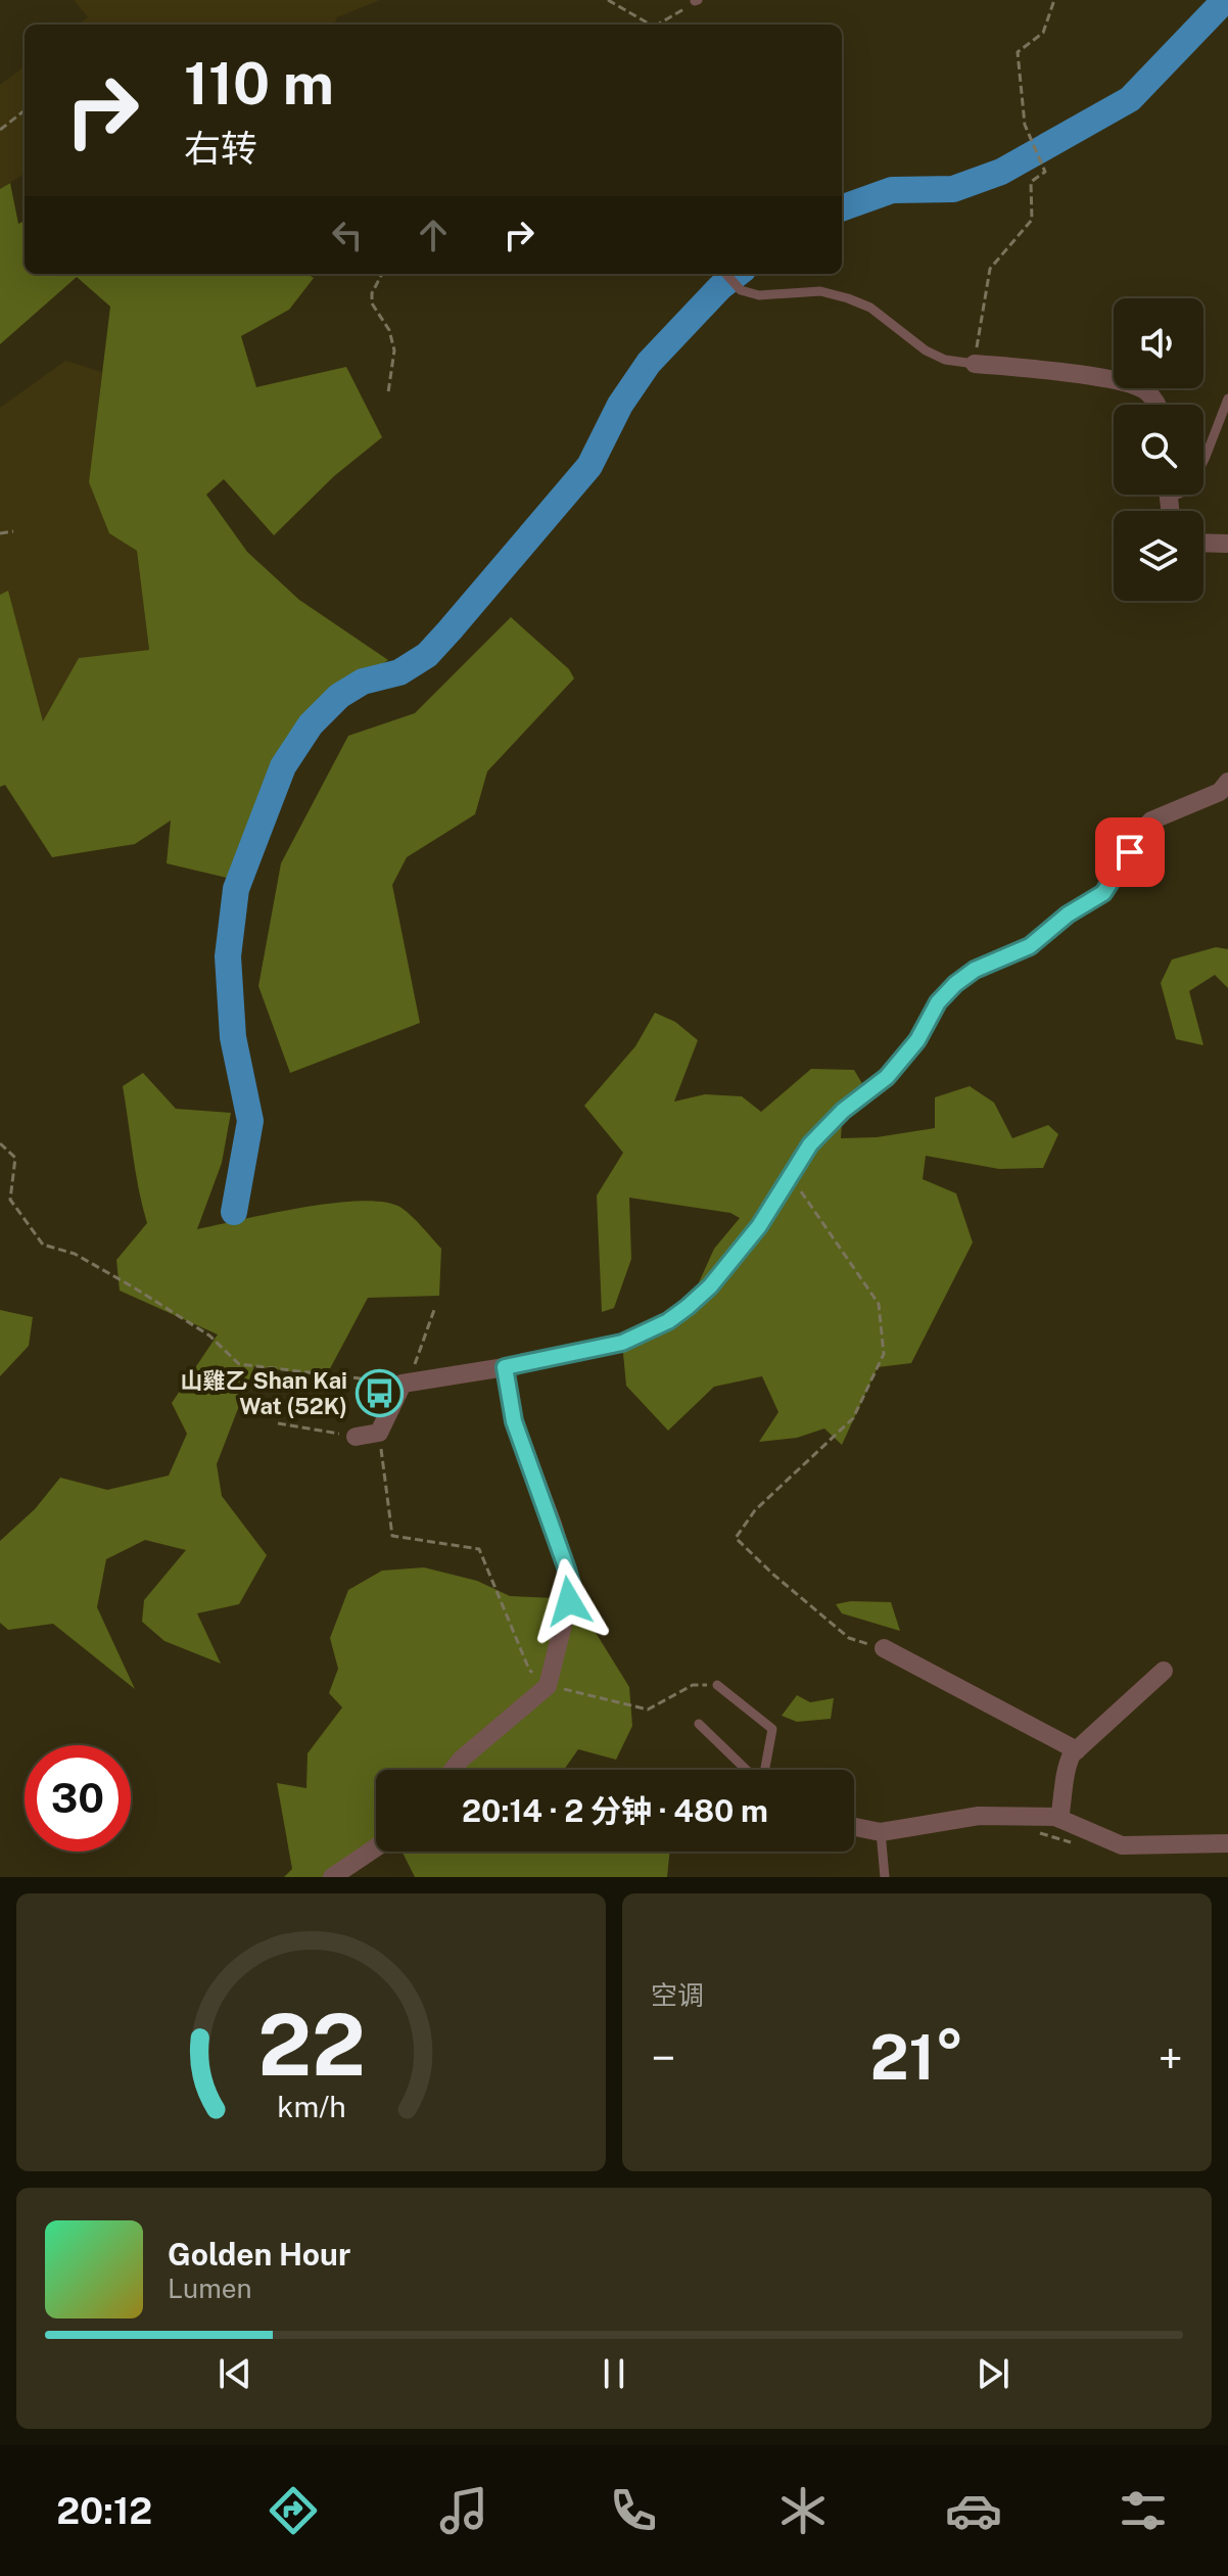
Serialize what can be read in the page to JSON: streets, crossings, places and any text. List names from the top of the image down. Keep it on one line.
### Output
{"places":{"bus stop":["山雞乙 Shan Kai Wat (52K)"]},"page":{"turn":["110 m","右转"],"limit":"30","trip":"20:14 · 2 分钟 · 480 m","tile":"空调","heat":["−","21°","+"],"song":["Golden Hour","Lumen"],"tabs":"20:12","gauge":["22","km/h"]}}
